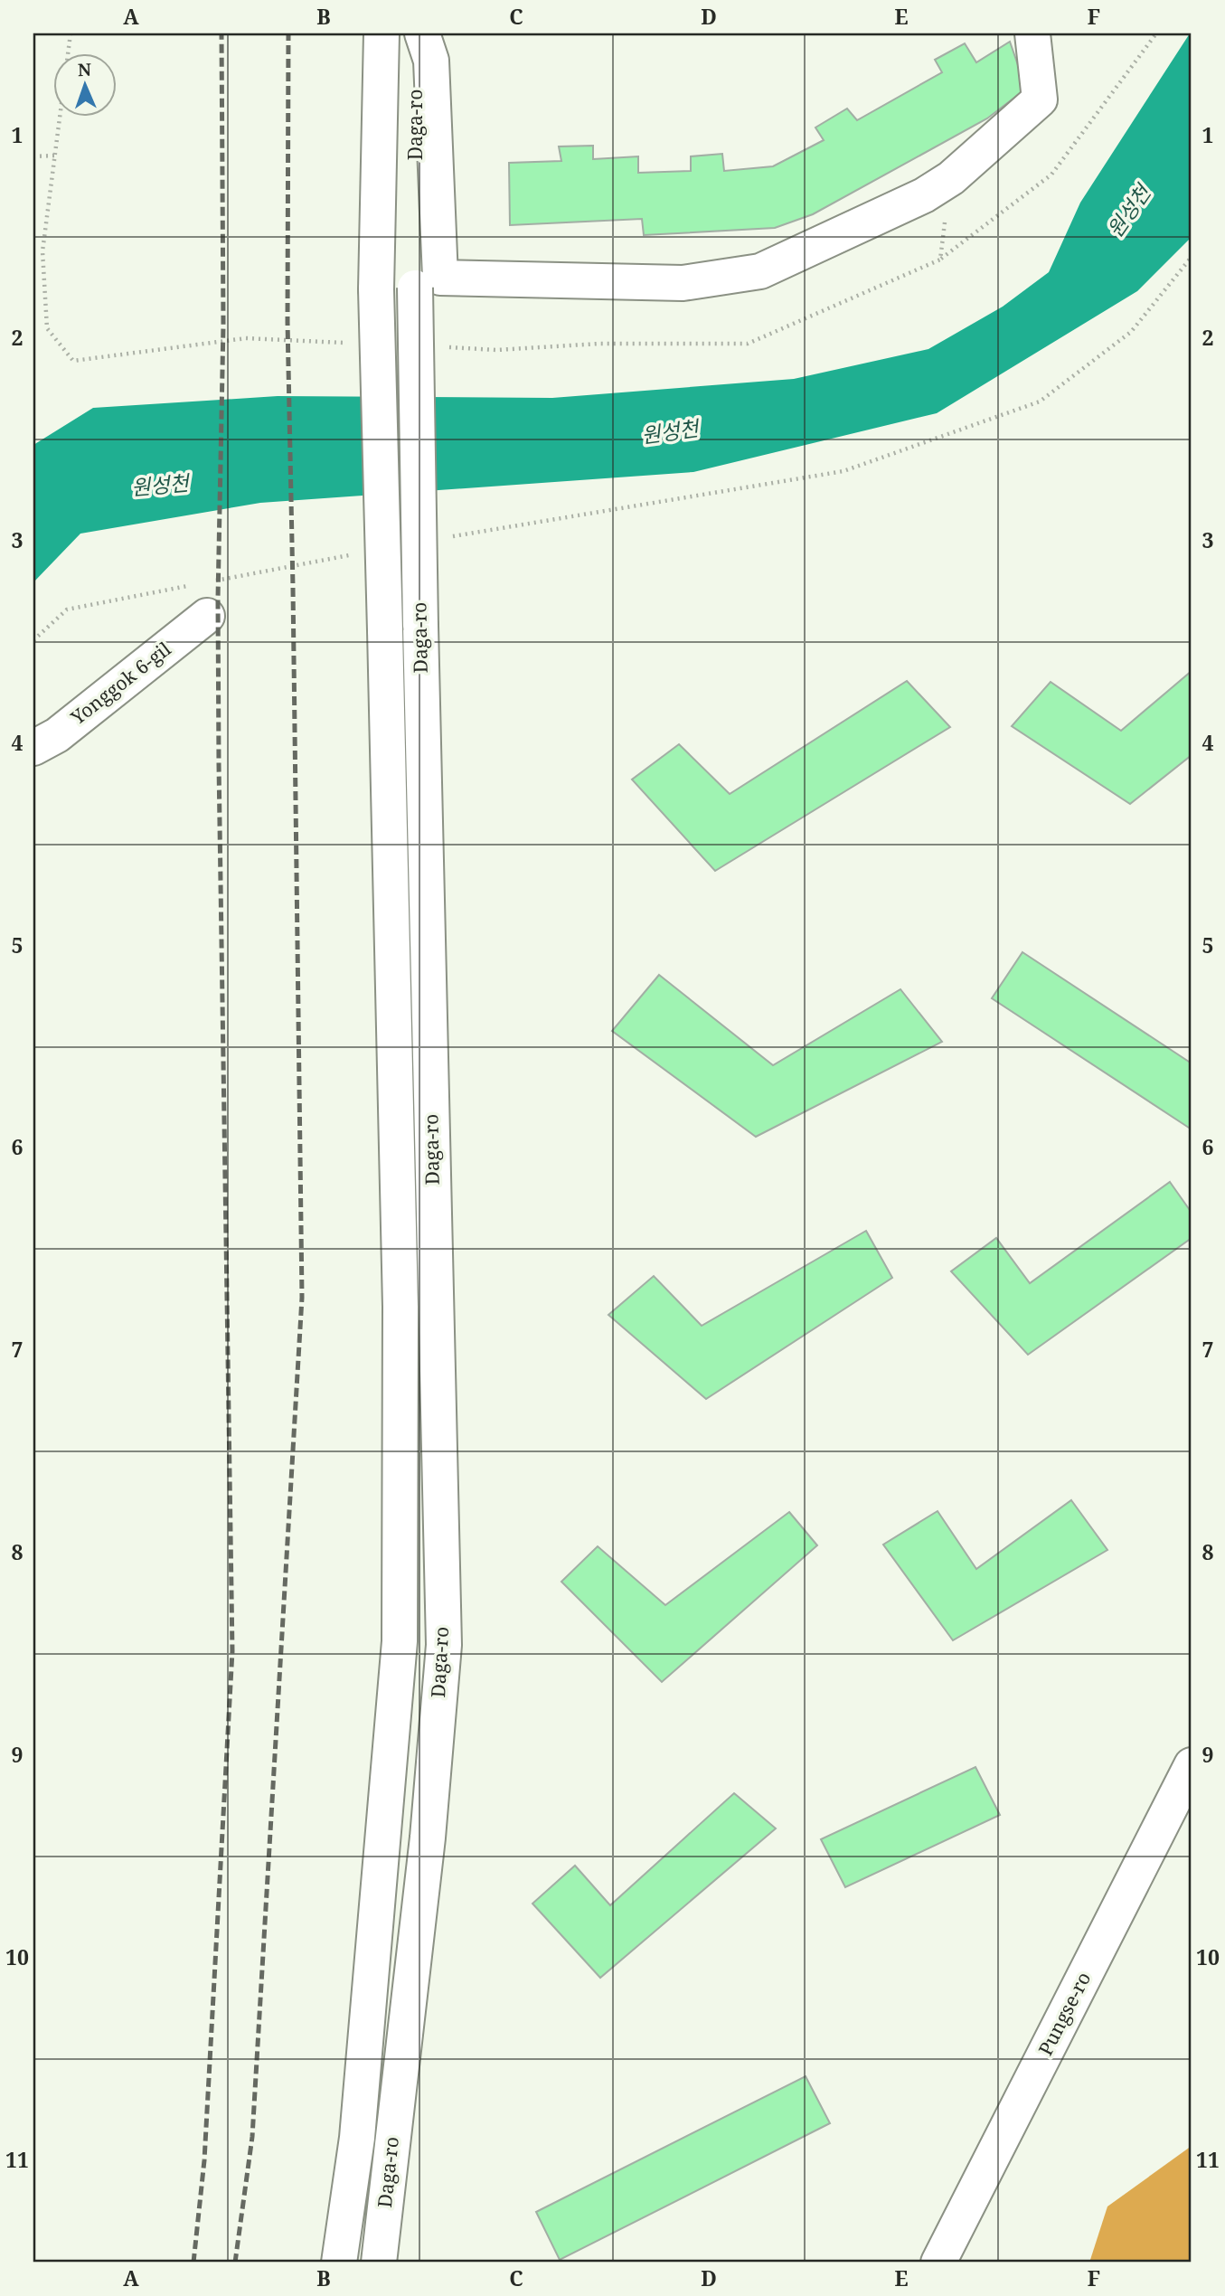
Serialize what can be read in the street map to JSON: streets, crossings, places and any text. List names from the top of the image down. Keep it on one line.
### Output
{"streets":{"street":["Daga-ro","Yonggok 6-gil","Pungse-ro"]},"water":["원성천"],"north":"top","grid":{"columns":["A","B","C","D","E","F"],"rows":["1","2","3","4","5","6","7","8","9","10","11"]}}
